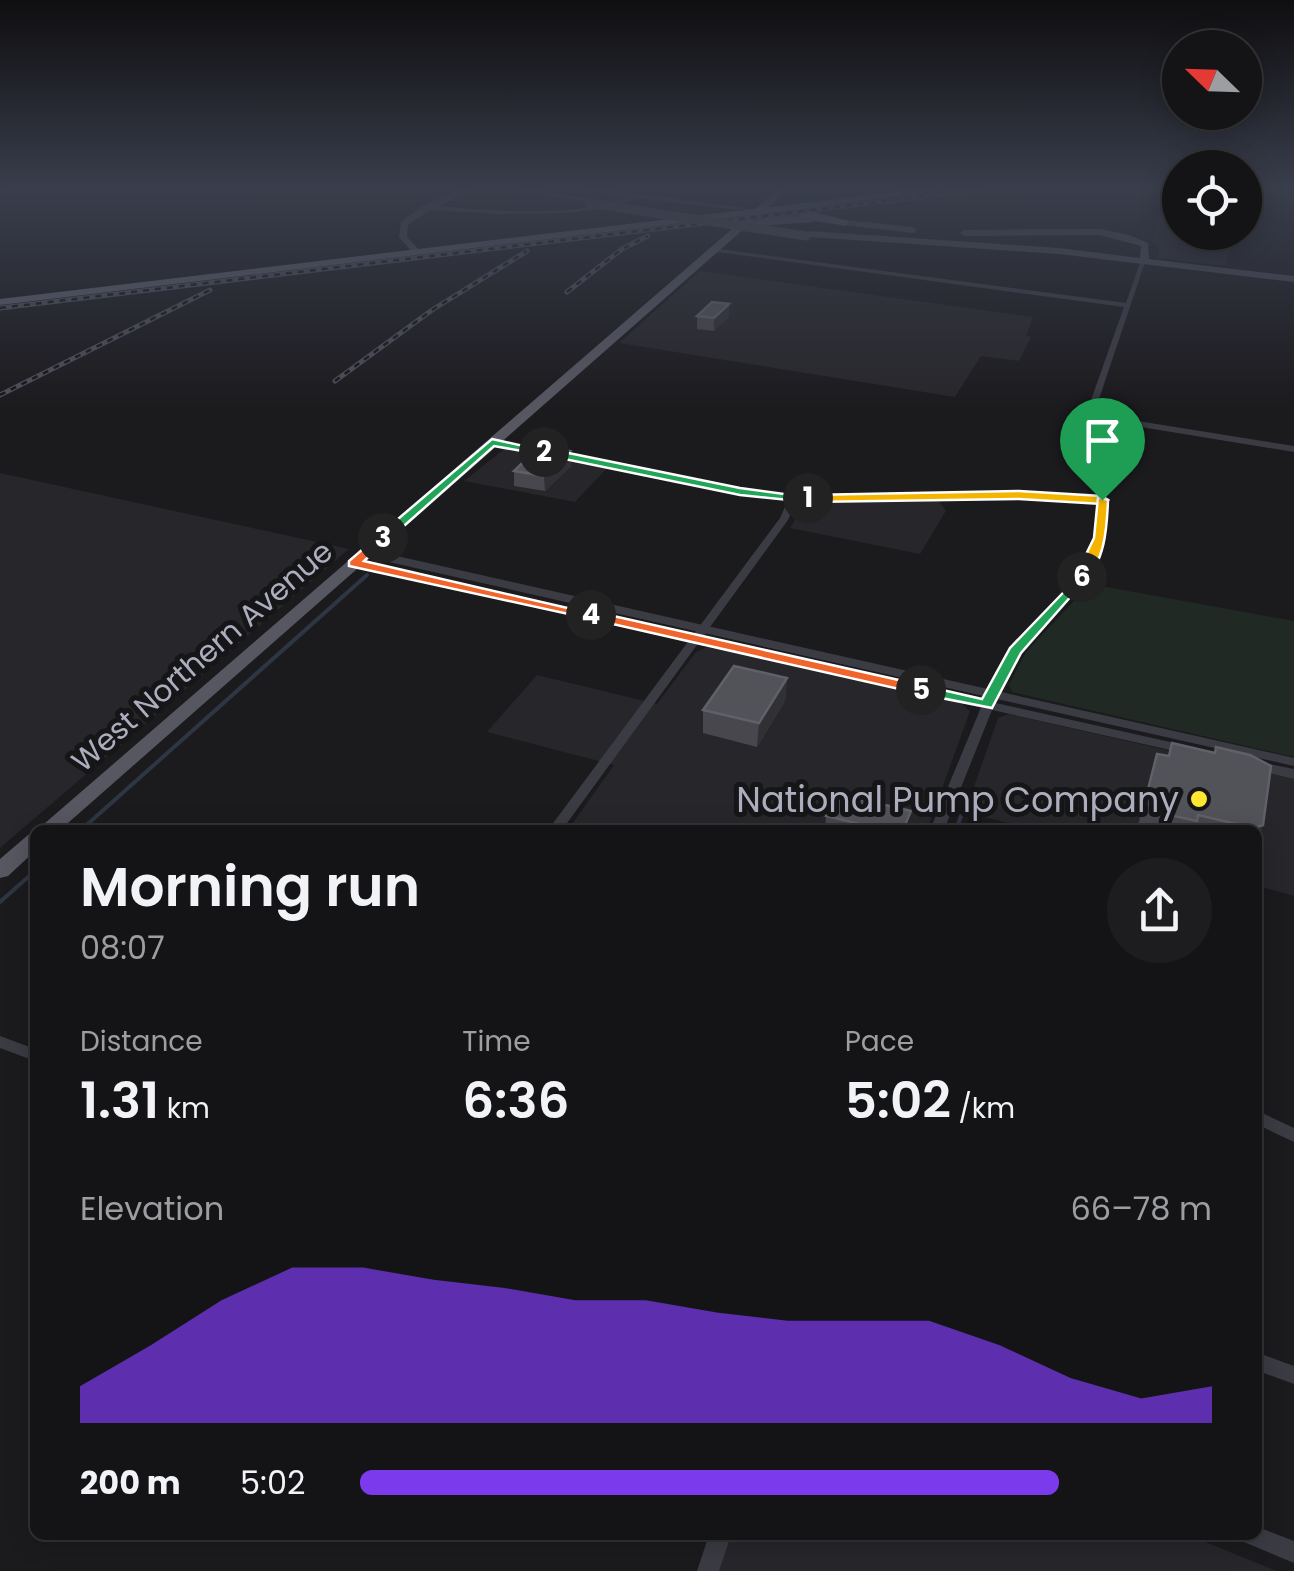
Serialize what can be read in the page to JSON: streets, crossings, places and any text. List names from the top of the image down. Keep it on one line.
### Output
{"streets":{"main road":["West Northern Avenue"]},"places":["National Pump Company"],"north":"top left","page":{"pins":["2","1","3","6","4","5"],"heading":["Morning run","08:07"],"stats":[["Distance","1.31 km"],["Time","6:36"],["Pace","5:02 /km"]],"chart":["Elevation","66–78 m"],"list":[{"name":"200 m","note":"5:02"}]}}
